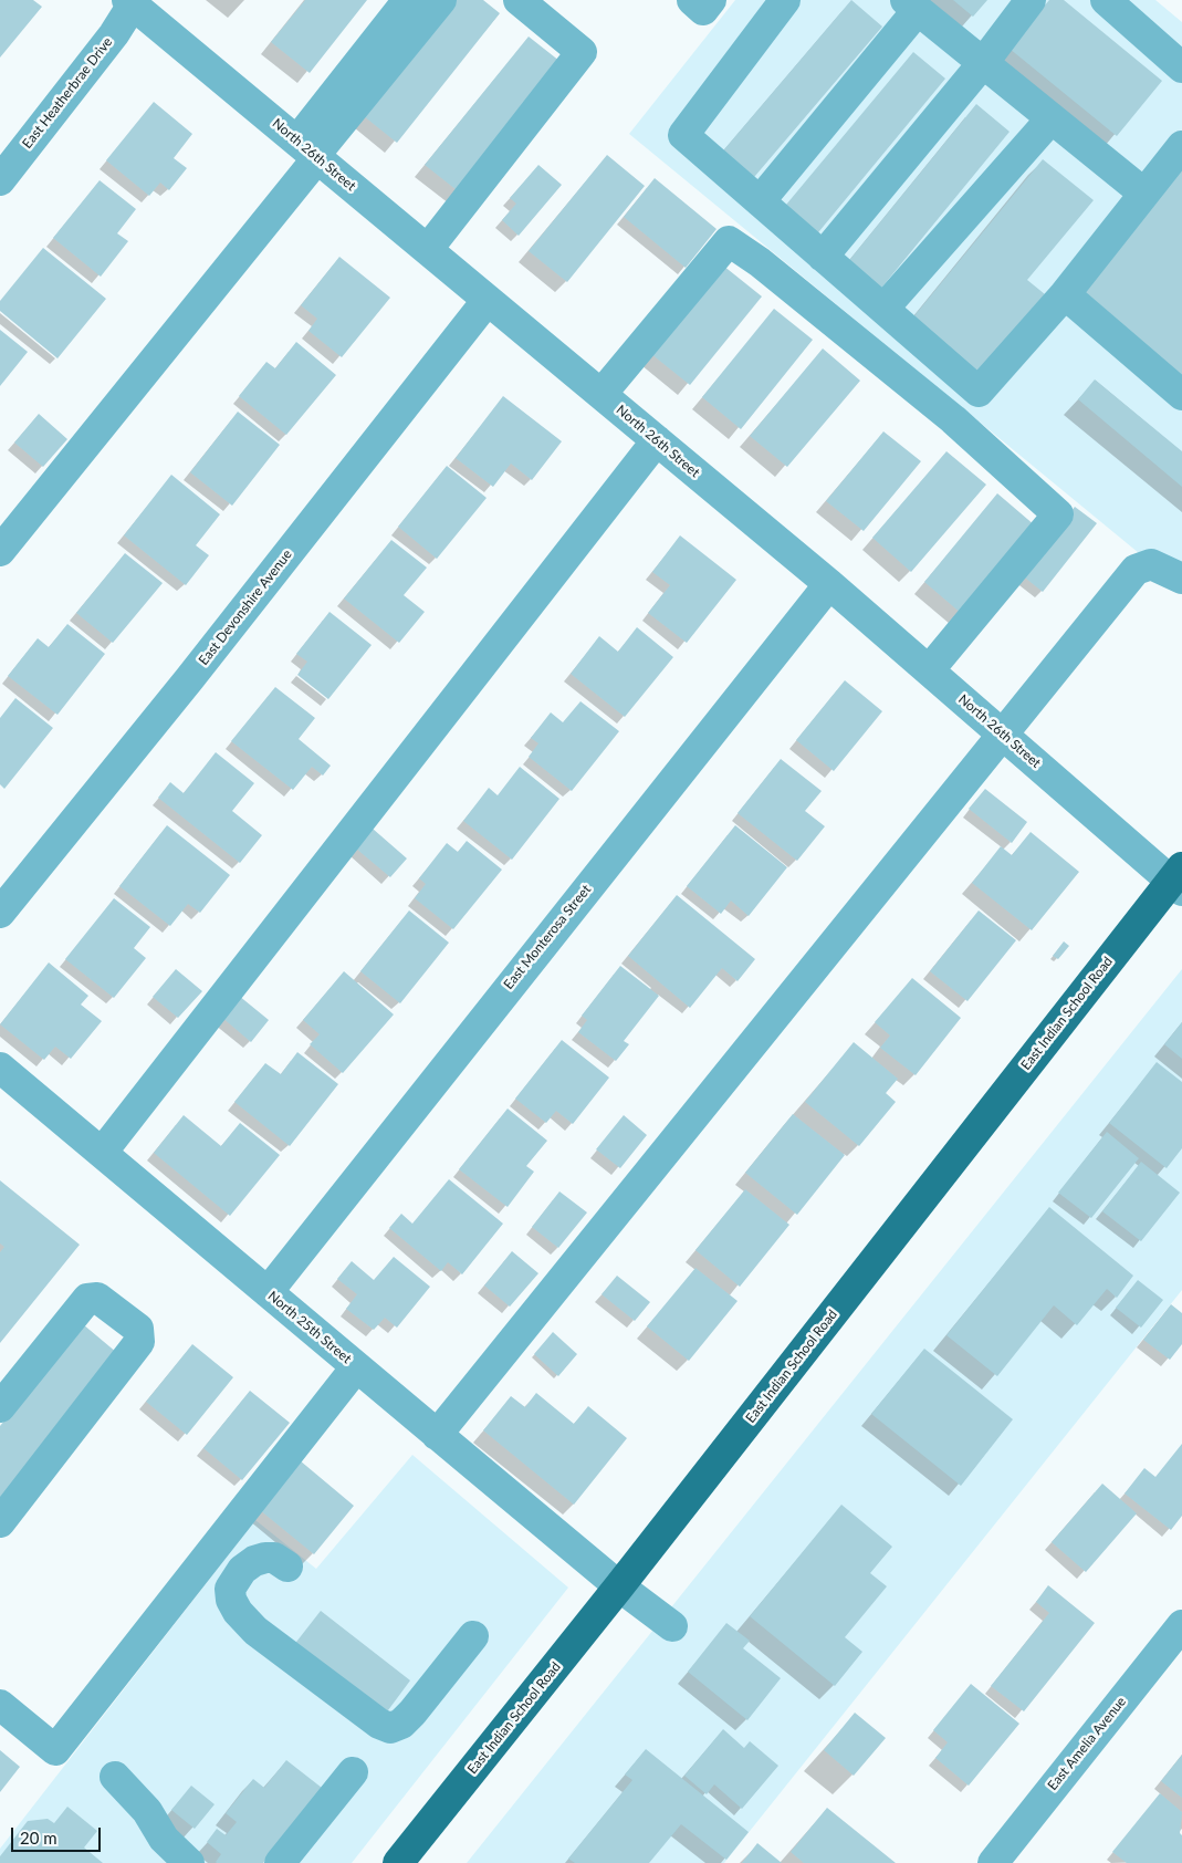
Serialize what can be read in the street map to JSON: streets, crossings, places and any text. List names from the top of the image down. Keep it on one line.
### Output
{"streets":{"main road":["East Indian School Road"],"street":["East Heatherbrae Drive","North 26th Street","East Devonshire Avenue","East Monterosa Street","North 25th Street","East Amelia Avenue"]},"crossings":[["East Heatherbrae Drive","North 26th Street"],["North 26th Street","East Devonshire Avenue"],["North 26th Street","East Monterosa Street"],["North 26th Street","East Indian School Road"],["East Monterosa Street","North 25th Street"],["East Indian School Road","North 25th Street"]],"scale_bar":"20 m"}
